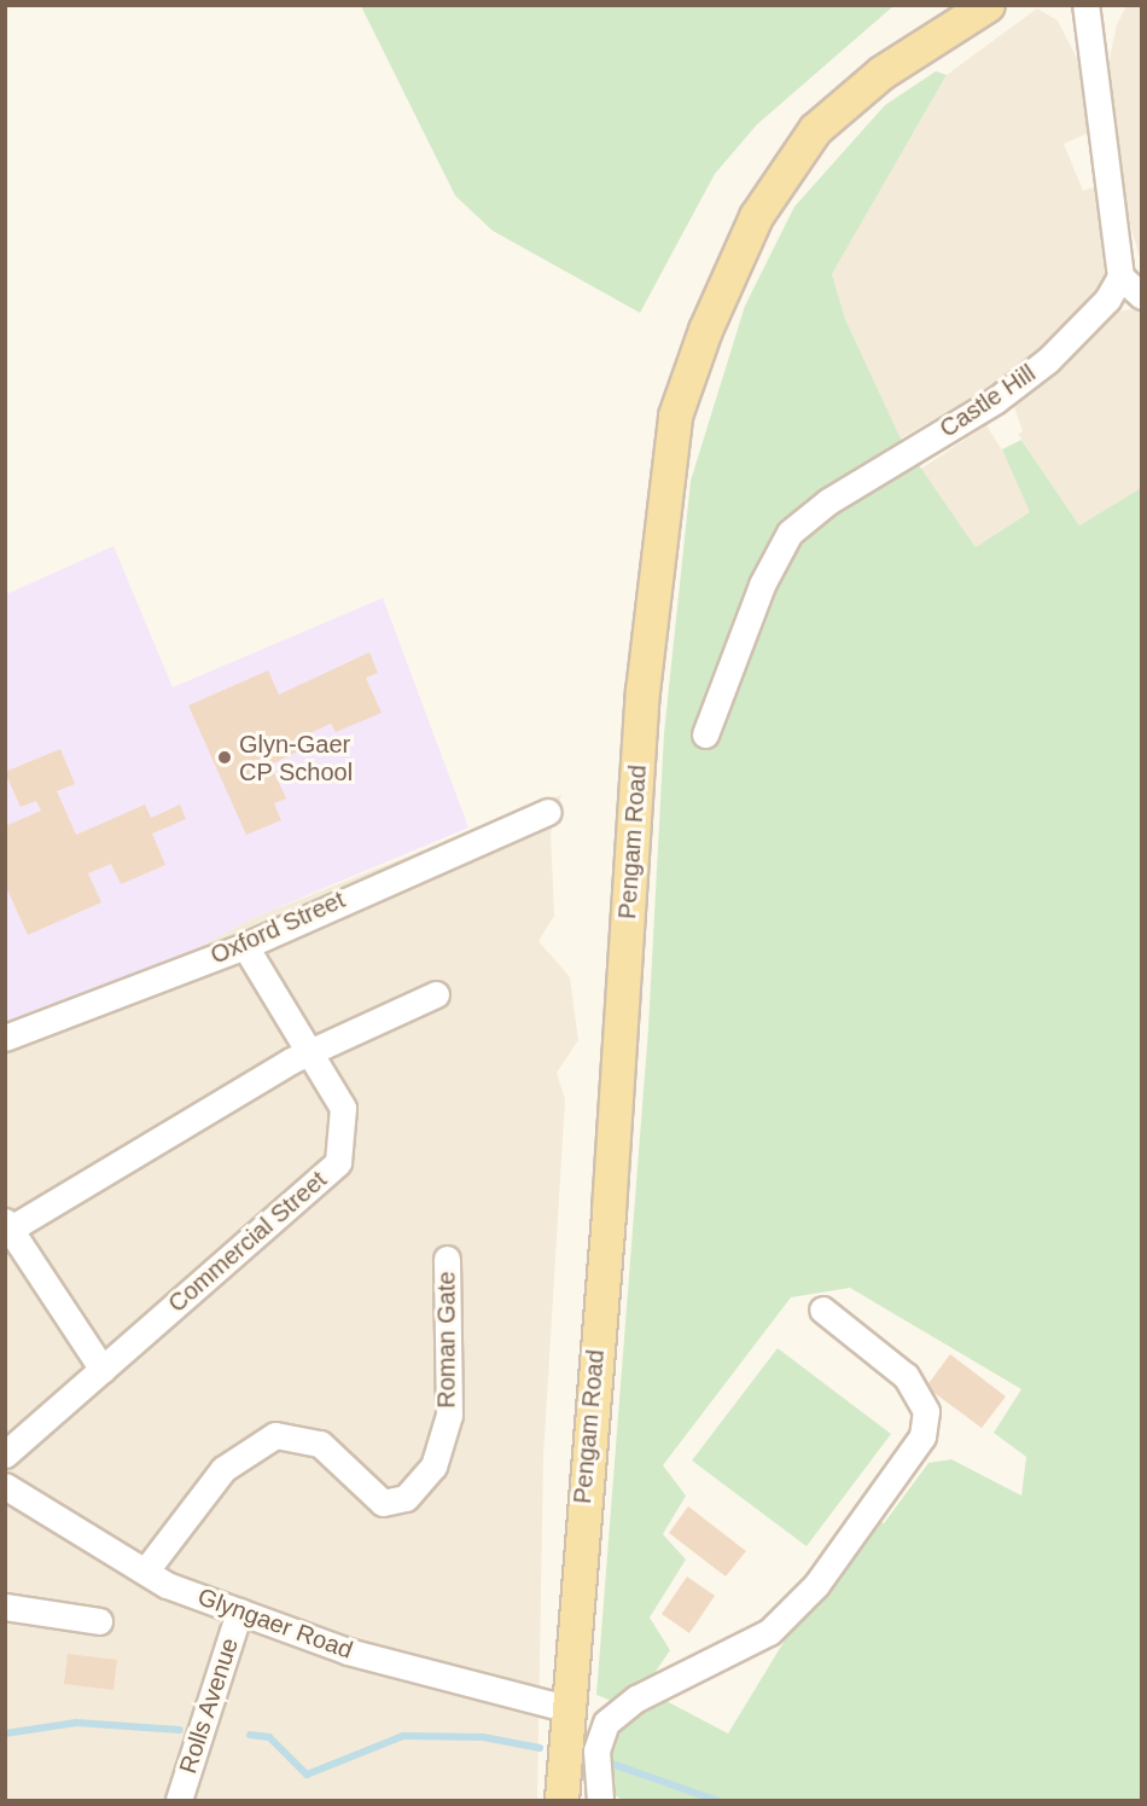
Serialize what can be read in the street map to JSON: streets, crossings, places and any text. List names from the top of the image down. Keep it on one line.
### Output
{"streets":{"main road":["Pengam Road"],"street":["Castle Hill","Oxford Street","Commercial Street","Roman Gate","Glyngaer Road","Rolls Avenue"]},"crossings":[["Pengam Road","Glyngaer Road"],["Oxford Street","Commercial Street"],["Roman Gate","Glyngaer Road"],["Glyngaer Road","Rolls Avenue"]],"places":["Glyn-Gaer CP School"]}
